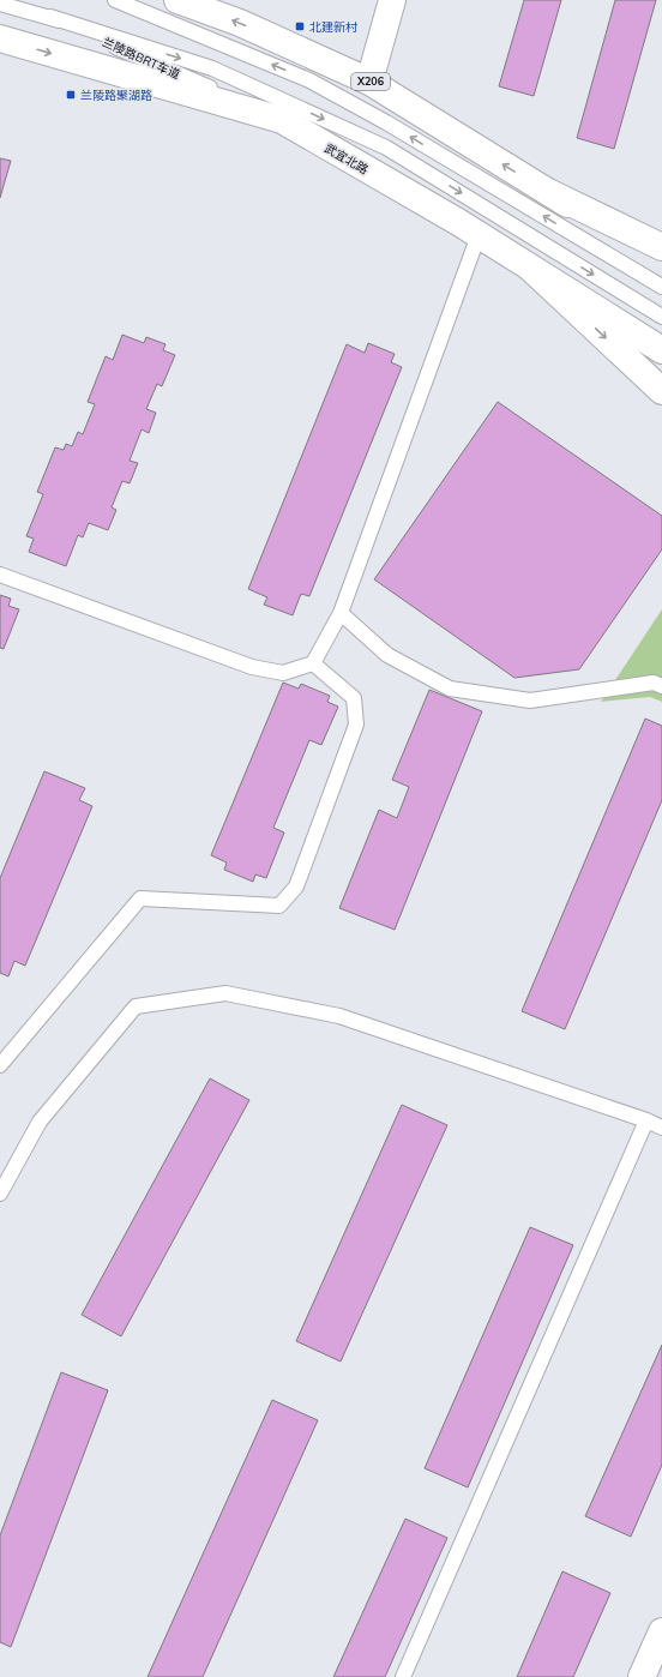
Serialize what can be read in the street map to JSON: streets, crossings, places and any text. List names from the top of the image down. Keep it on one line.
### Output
{"streets":{"main road":["X206","武宜北路"],"lane":["兰陵路BRT车道"]},"crossings":[["兰陵路BRT车道","武宜北路"]],"places":{"transit":["北建新村","兰陵路聚湖路"]}}
